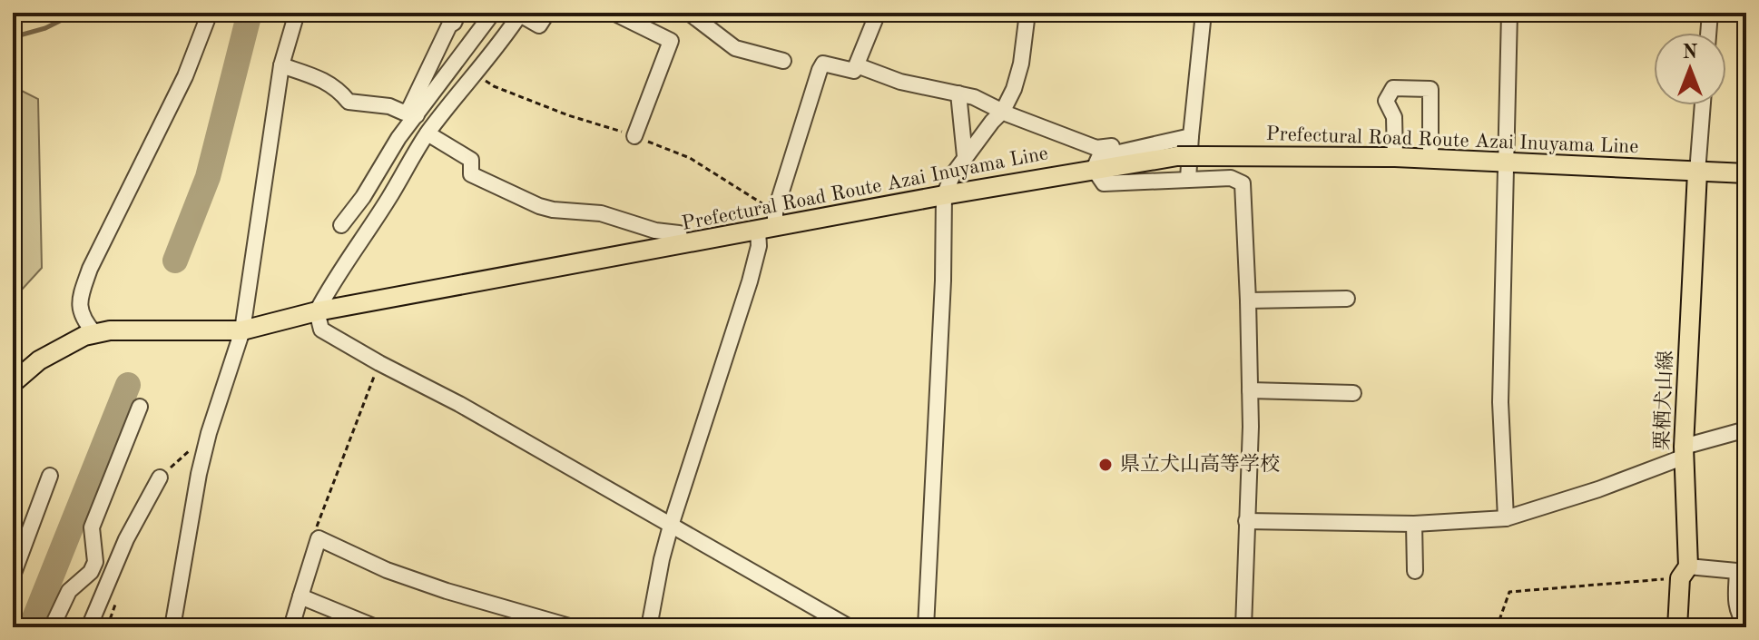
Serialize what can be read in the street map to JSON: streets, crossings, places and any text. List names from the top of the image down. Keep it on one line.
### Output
{"streets":{"main road":["Prefectural Road Route Azai Inuyama Line","栗栖犬山線"]},"crossings":[["Prefectural Road Route Azai Inuyama Line","栗栖犬山線"]],"places":["県立犬山高等学校"],"north":"top"}
